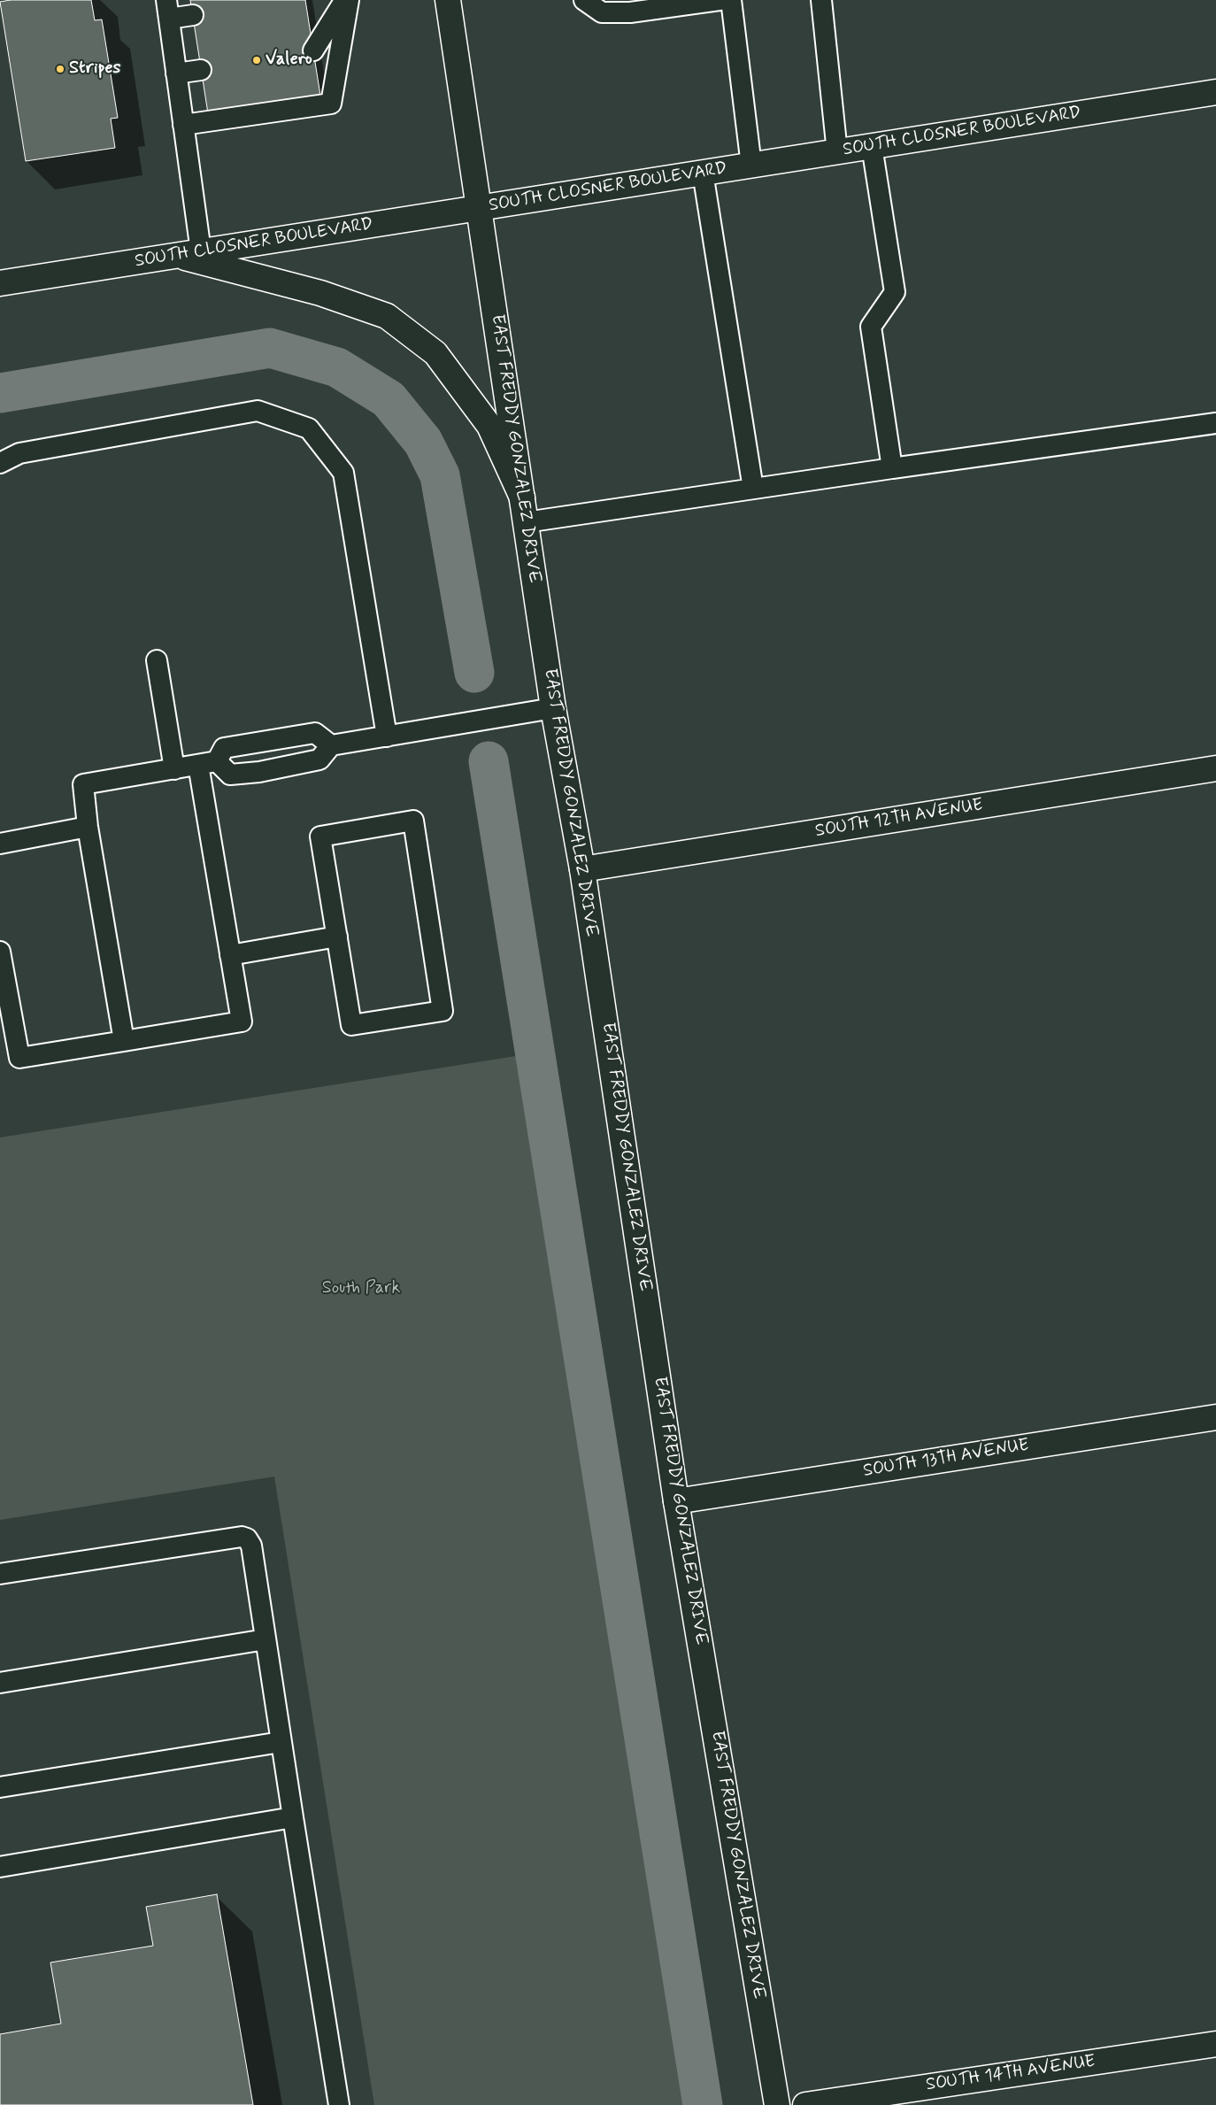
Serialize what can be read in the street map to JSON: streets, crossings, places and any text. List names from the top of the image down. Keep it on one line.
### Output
{"streets":{"main road":["SOUTH CLOSNER BOULEVARD","EAST FREDDY GONZALEZ DRIVE","SOUTH 12TH AVENUE","SOUTH 13TH AVENUE","SOUTH 14TH AVENUE"]},"crossings":[["SOUTH CLOSNER BOULEVARD","EAST FREDDY GONZALEZ DRIVE"],["EAST FREDDY GONZALEZ DRIVE","SOUTH 12TH AVENUE"],["EAST FREDDY GONZALEZ DRIVE","SOUTH 13TH AVENUE"]],"parks":["South Park"],"places":["Valero","Stripes"]}
